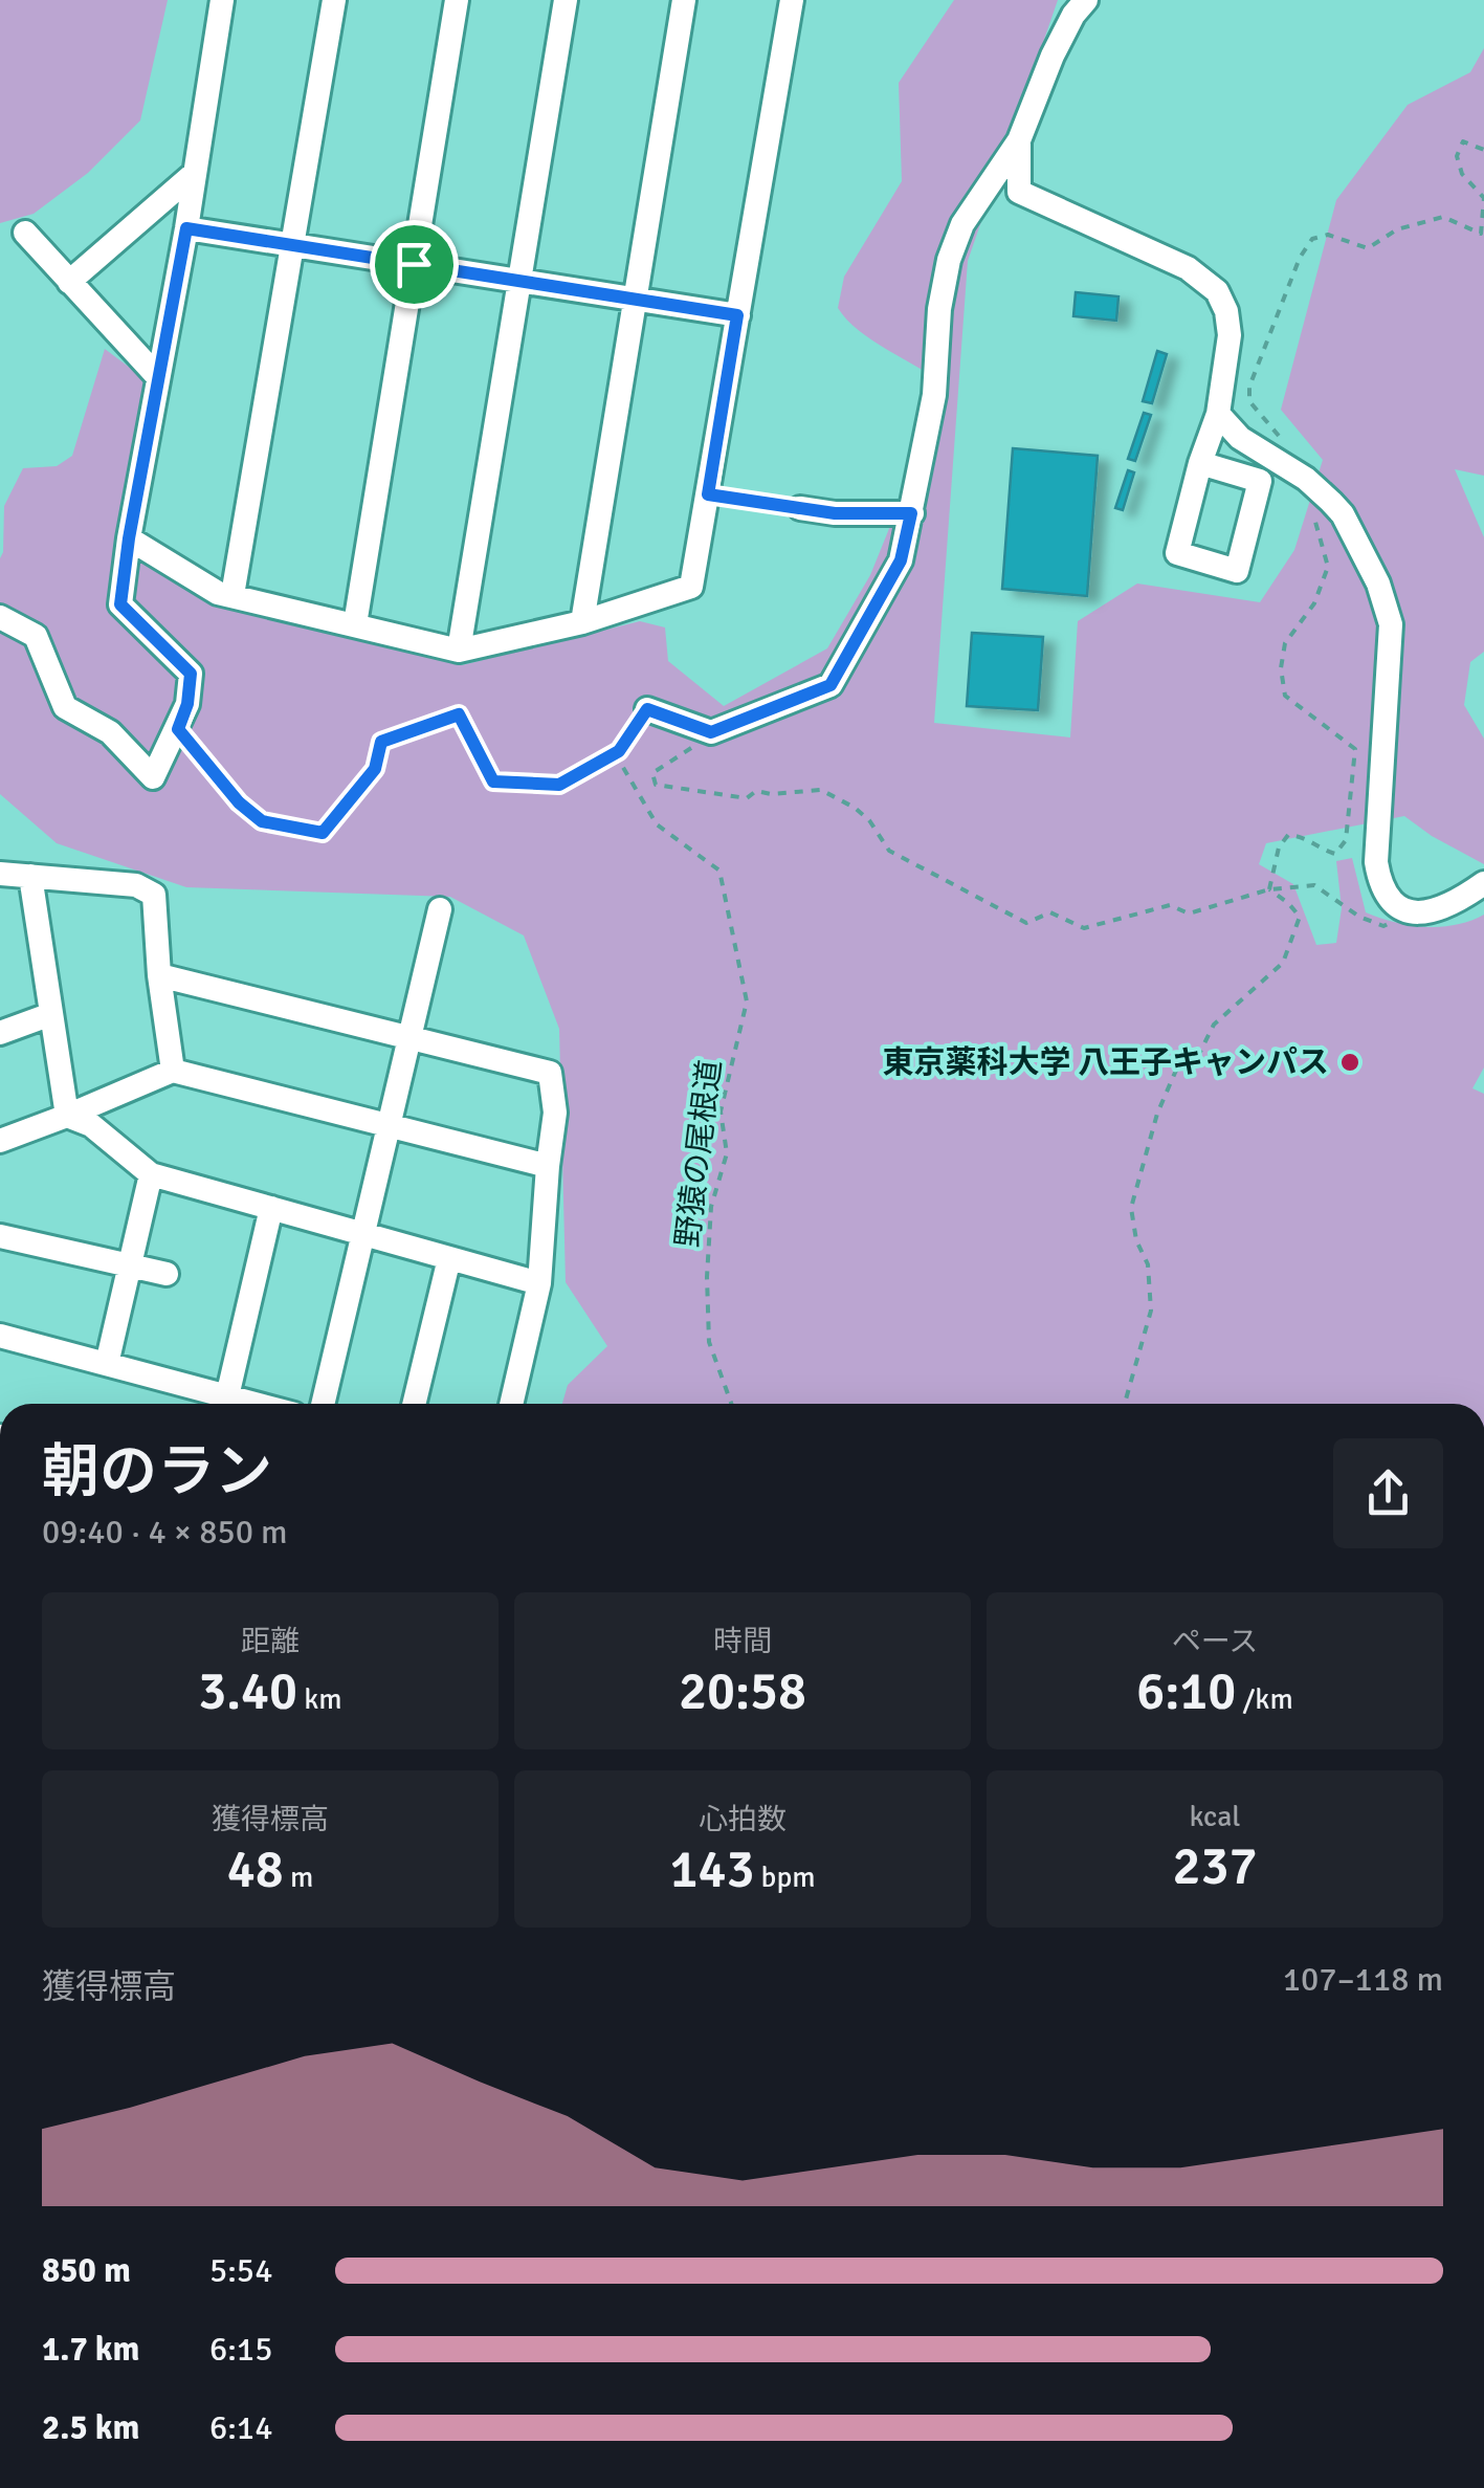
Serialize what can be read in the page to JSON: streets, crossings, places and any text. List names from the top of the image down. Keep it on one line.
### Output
{"streets":{"path":["野猿の尾根道"]},"places":["東京薬科大学 八王子キャンパス"],"page":{"heading":["朝のラン","09:40 · 4 × 850 m"],"stats":[["距離","3.40 km"],["時間","20:58"],["ペース","6:10 /km"],["獲得標高","48 m"],["心拍数","143 bpm"],["kcal","237"]],"chart":["獲得標高","107–118 m"],"list":[{"name":"850 m","note":"5:54"},{"name":"1.7 km","note":"6:15"},{"name":"2.5 km","note":"6:14"}]}}
